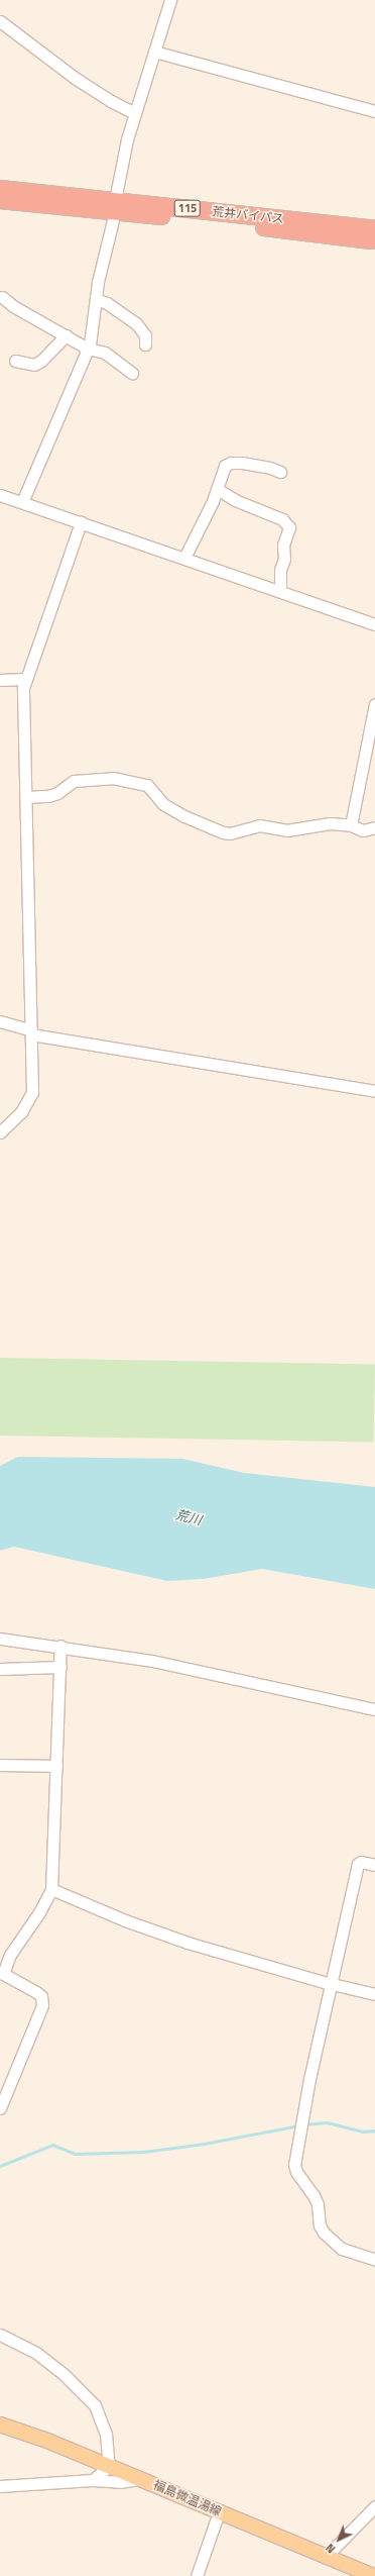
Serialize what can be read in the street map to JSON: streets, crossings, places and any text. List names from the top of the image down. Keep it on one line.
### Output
{"streets":{"highway":["115","荒井バイパス"],"main road":["福島微温湯線"]},"water":["荒川"],"north":"bottom left"}
